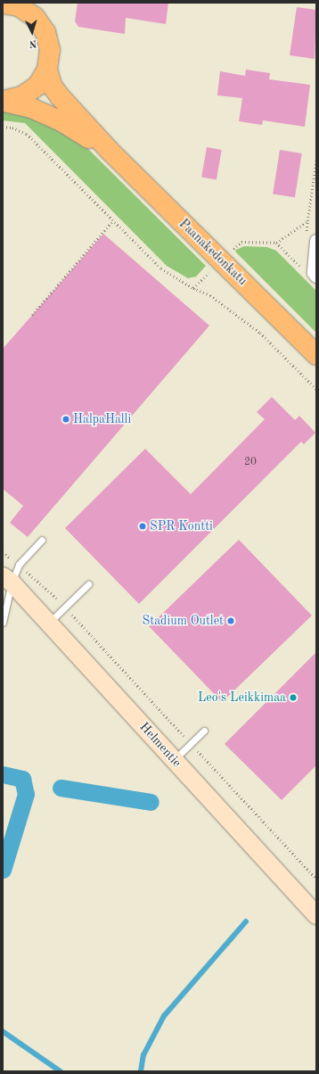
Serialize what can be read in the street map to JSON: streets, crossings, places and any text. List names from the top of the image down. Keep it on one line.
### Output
{"streets":{"main road":["Paanakedonkatu"],"street":["Helmentie"]},"places":["HalpaHalli","SPR Kontti","Stadium Outlet","Leo's Leikkimaa"],"house_numbers":["20"],"north":"bottom"}
